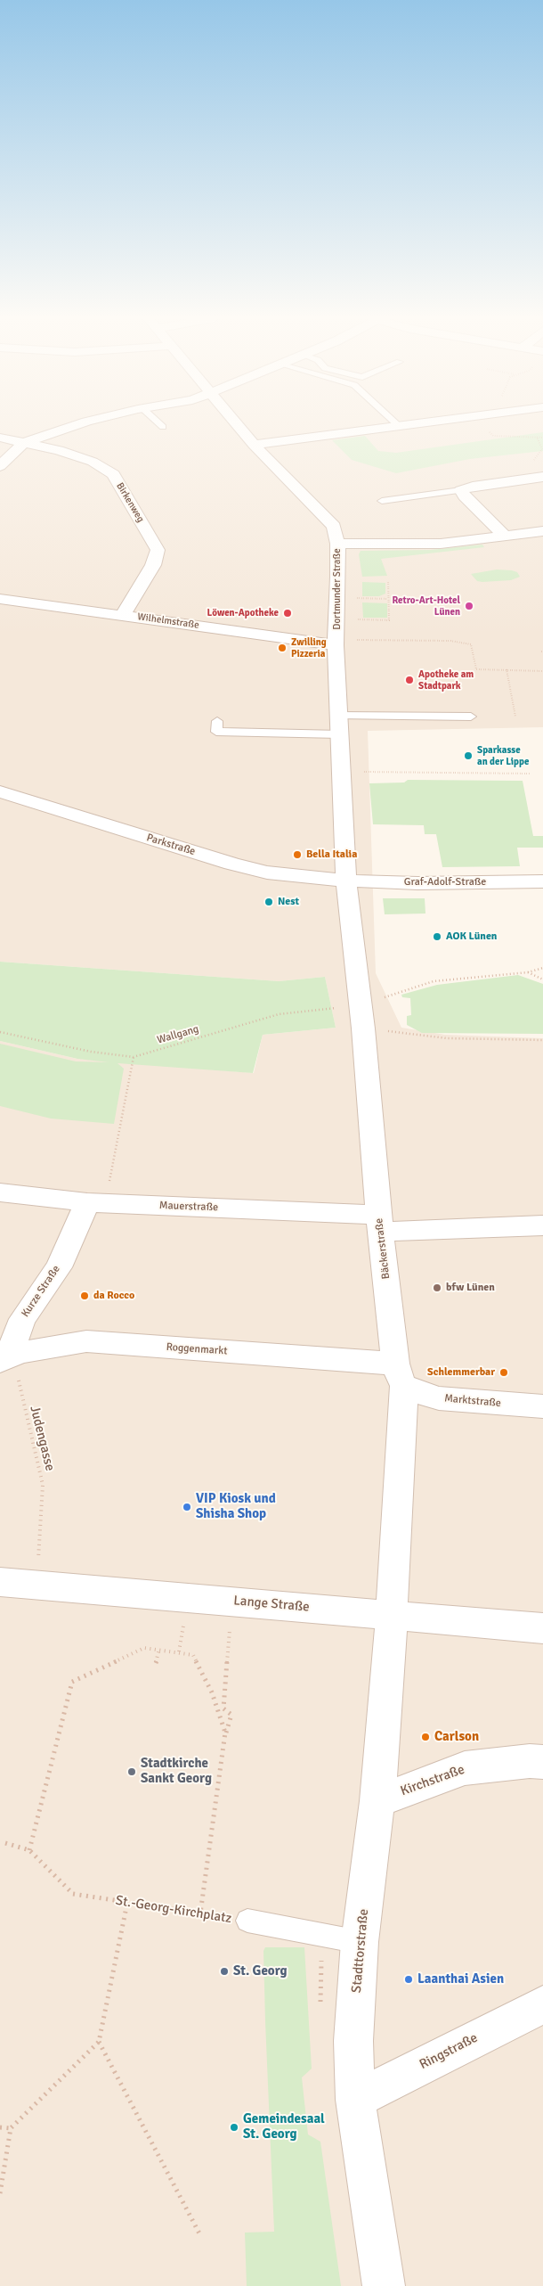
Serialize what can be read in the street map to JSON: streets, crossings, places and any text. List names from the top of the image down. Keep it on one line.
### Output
{"streets":{"street":["Birkenweg","Dortmunder Straße","Wilhelmstraße","Parkstraße","Graf-Adolf-Straße","Mauerstraße","Bäckerstraße","Kurze Straße","Roggenmarkt","Marktstraße","Lange Straße","Kirchstraße","Stadttorstraße","Ringstraße"],"lane":["St.-Georg-Kirchplatz"],"path":["Wallgang","Judengasse"]},"crossings":[["Birkenweg","Wilhelmstraße"],["Dortmunder Straße","Wilhelmstraße"],["Dortmunder Straße","Parkstraße"],["Dortmunder Straße","Graf-Adolf-Straße"],["Dortmunder Straße","Bäckerstraße"],["Parkstraße","Graf-Adolf-Straße"],["Parkstraße","Bäckerstraße"],["Graf-Adolf-Straße","Bäckerstraße"],["Wallgang","Bäckerstraße"],["Mauerstraße","Bäckerstraße"],["Mauerstraße","Kurze Straße"],["Bäckerstraße","Roggenmarkt"],["Bäckerstraße","Marktstraße"],["Bäckerstraße","Lange Straße"],["Bäckerstraße","Stadttorstraße"],["Kurze Straße","Roggenmarkt"],["Kurze Straße","Judengasse"],["Roggenmarkt","Marktstraße"],["Roggenmarkt","Judengasse"],["Judengasse","Lange Straße"],["Lange Straße","Stadttorstraße"],["Kirchstraße","Stadttorstraße"],["St.-Georg-Kirchplatz","Stadttorstraße"],["Stadttorstraße","Ringstraße"]],"places":["Retro-Art-Hotel Lünen","Löwen-Apotheke","Zwilling Pizzeria","Apotheke am Stadtpark","Sparkasse an der Lippe","Bella Italia","Nest","AOK Lünen","bfw Lünen","da Rocco","Schlemmerbar","VIP Kiosk und Shisha Shop","Carlson","Stadtkirche Sankt Georg","St. Georg","Laanthai Asien","Gemeindesaal St. Georg"]}
